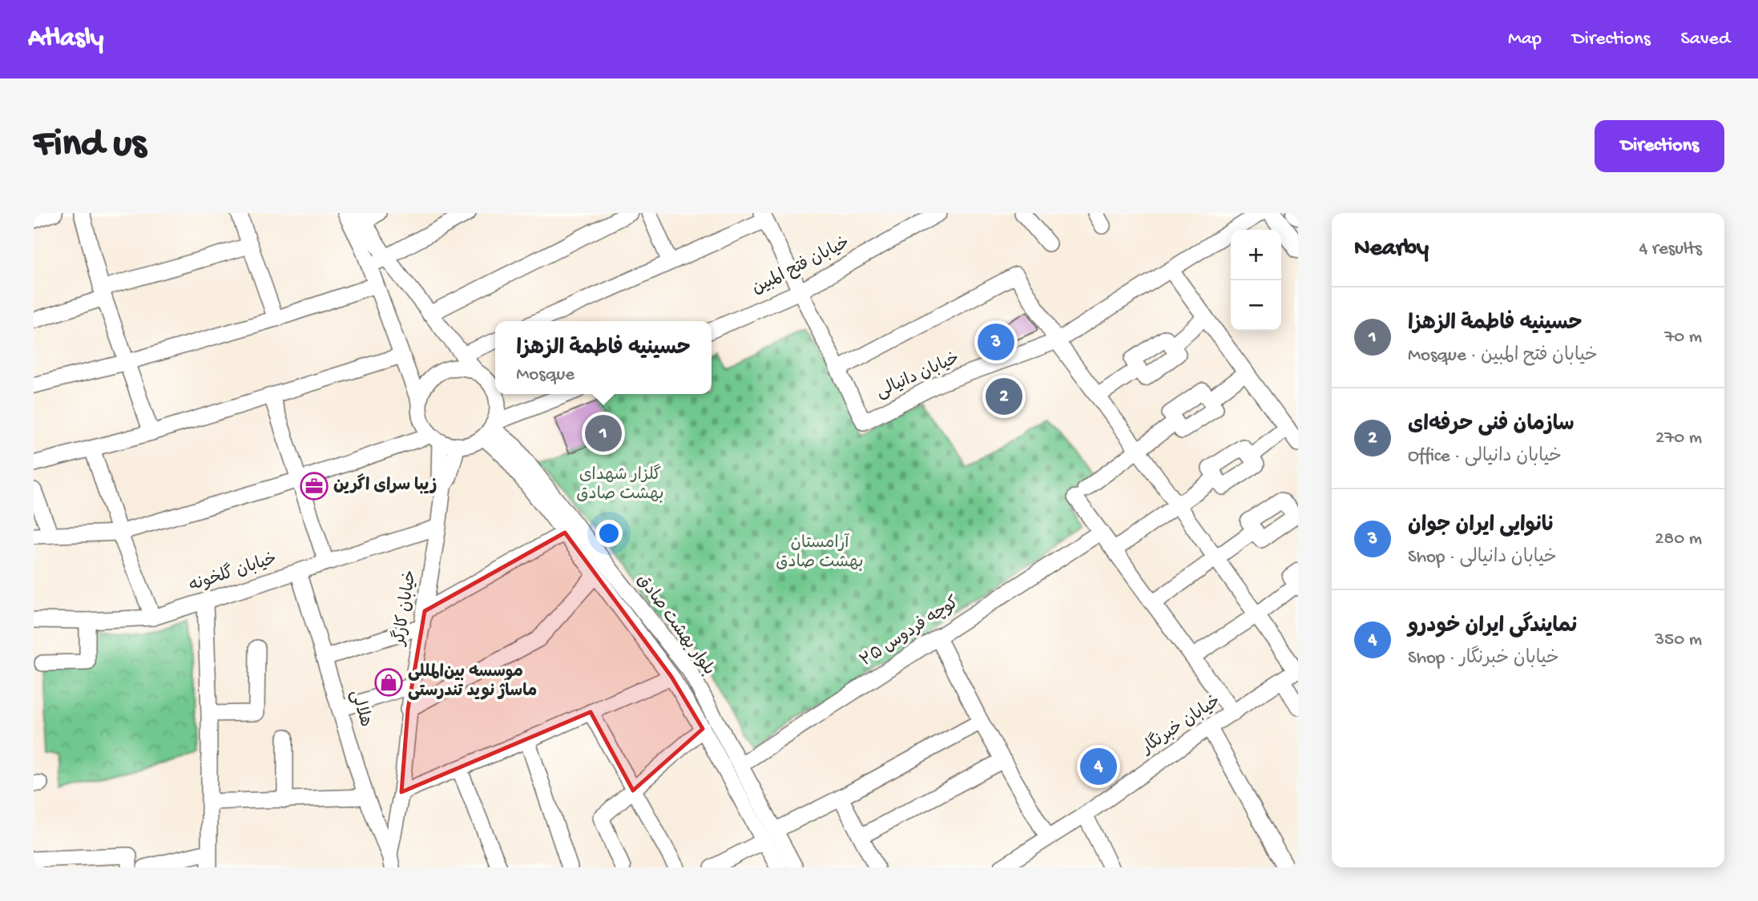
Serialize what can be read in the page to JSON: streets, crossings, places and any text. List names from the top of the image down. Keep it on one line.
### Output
{"streets":{"street":["خیابان فتح المبین","خیابان دانیالی","خیابان گلخونه","خیابان کارگر","بلوار بهشت صادق","کوچه فردوس ۲۵","هلالی","خیابان خبرنگار"]},"crossings":[["خیابان فتح المبین","خیابان دانیالی"],["خیابان گلخونه","خیابان کارگر"],["خیابان گلخونه","هلالی"],["خیابان کارگر","بلوار بهشت صادق"],["خیابان کارگر","هلالی"],["بلوار بهشت صادق","کوچه فردوس ۲۵"]],"parks":["گلزار شهدای بهشت صادق","آرامستان بهشت صادق"],"places":{"office":["زیبا سرای اگرین"],"shop":["موسسه بین‌المللی ماساژ نوید تندرستی"]},"page":{"header":"Atlasly","nav":["Map","Directions","Saved"],"buttons":"Directions","title":"Find us","heading":["Nearby","4 results"],"map_buttons":["+","−"],"list":[{"mark":"1","name":"حسینیه فاطمة الزهزا","note":"Mosque · خیابان فتح المبین","value":"70 m"},{"mark":"2","name":"سازمان فنی حرفه‌ای","note":"Office · خیابان دانیالی","value":"270 m"},{"mark":"3","name":"نانوایی ایران جوان","note":"Shop · خیابان دانیالی","value":"280 m"},{"mark":"4","name":"نمایندگی ایران خودرو","note":"Shop · خیابان خبرنگار","value":"350 m"}],"pins":["3","2","1","4"],"popup":["حسینیه فاطمة الزهزا","Mosque"]}}
